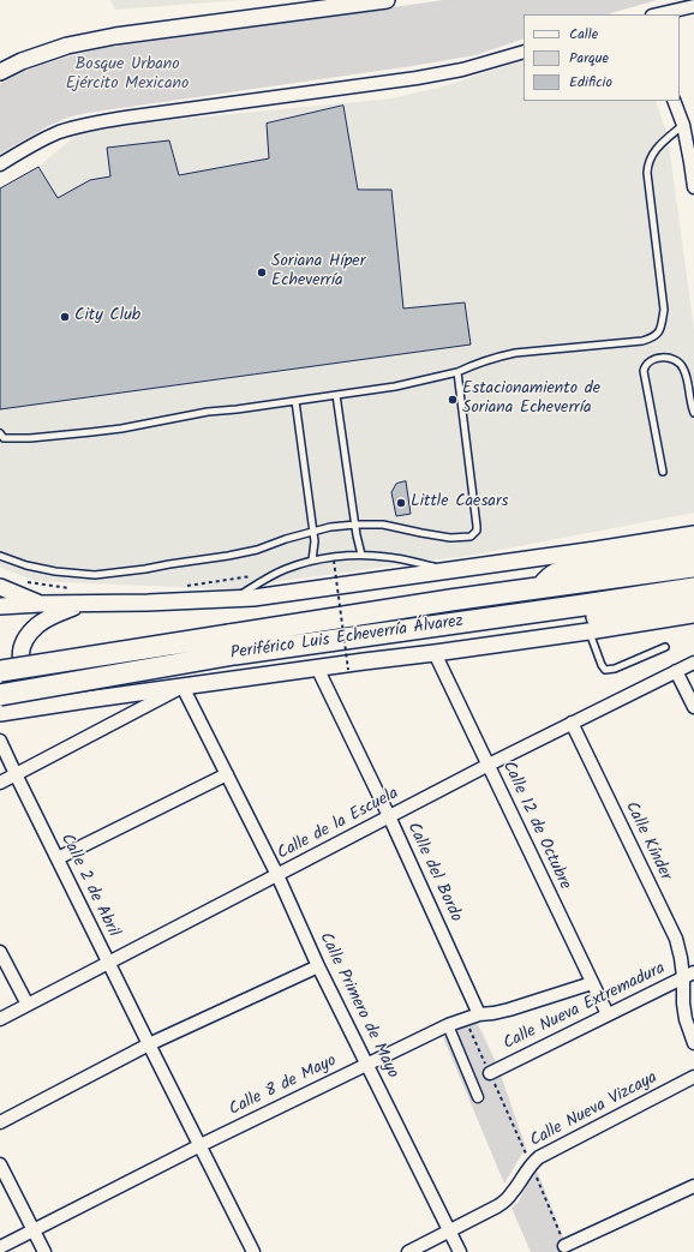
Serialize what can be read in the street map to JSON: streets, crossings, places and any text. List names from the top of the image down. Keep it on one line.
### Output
{"streets":{"highway":["Periférico Luis Echeverría Álvarez"],"street":["Calle de la Escuela","Calle 12 de Octubre","Calle Kínder","Calle del Bordo","Calle 2 de Abril","Calle Primero de Mayo","Calle Nueva Extremadura","Calle 8 de Mayo","Calle Nueva Vizcaya"]},"crossings":[["Calle de la Escuela","Calle 12 de Octubre"],["Calle de la Escuela","Calle Kínder"],["Calle de la Escuela","Calle del Bordo"],["Calle de la Escuela","Calle 2 de Abril"],["Calle de la Escuela","Calle Primero de Mayo"],["Calle 12 de Octubre","Calle Nueva Extremadura"],["Calle 12 de Octubre","Calle 8 de Mayo"],["Calle Kínder","Calle Nueva Extremadura"],["Calle del Bordo","Calle 8 de Mayo"],["Calle 2 de Abril","Calle 8 de Mayo"],["Calle Primero de Mayo","Calle 8 de Mayo"],["Calle Primero de Mayo","Calle Nueva Vizcaya"]],"parks":["Bosque Urbano Ejército Mexicano"],"places":["Soriana Híper Echeverría","City Club","Estacionamiento de Soriana Echeverría","Little Caesars"],"legend":["Calle","Parque","Edificio"]}
